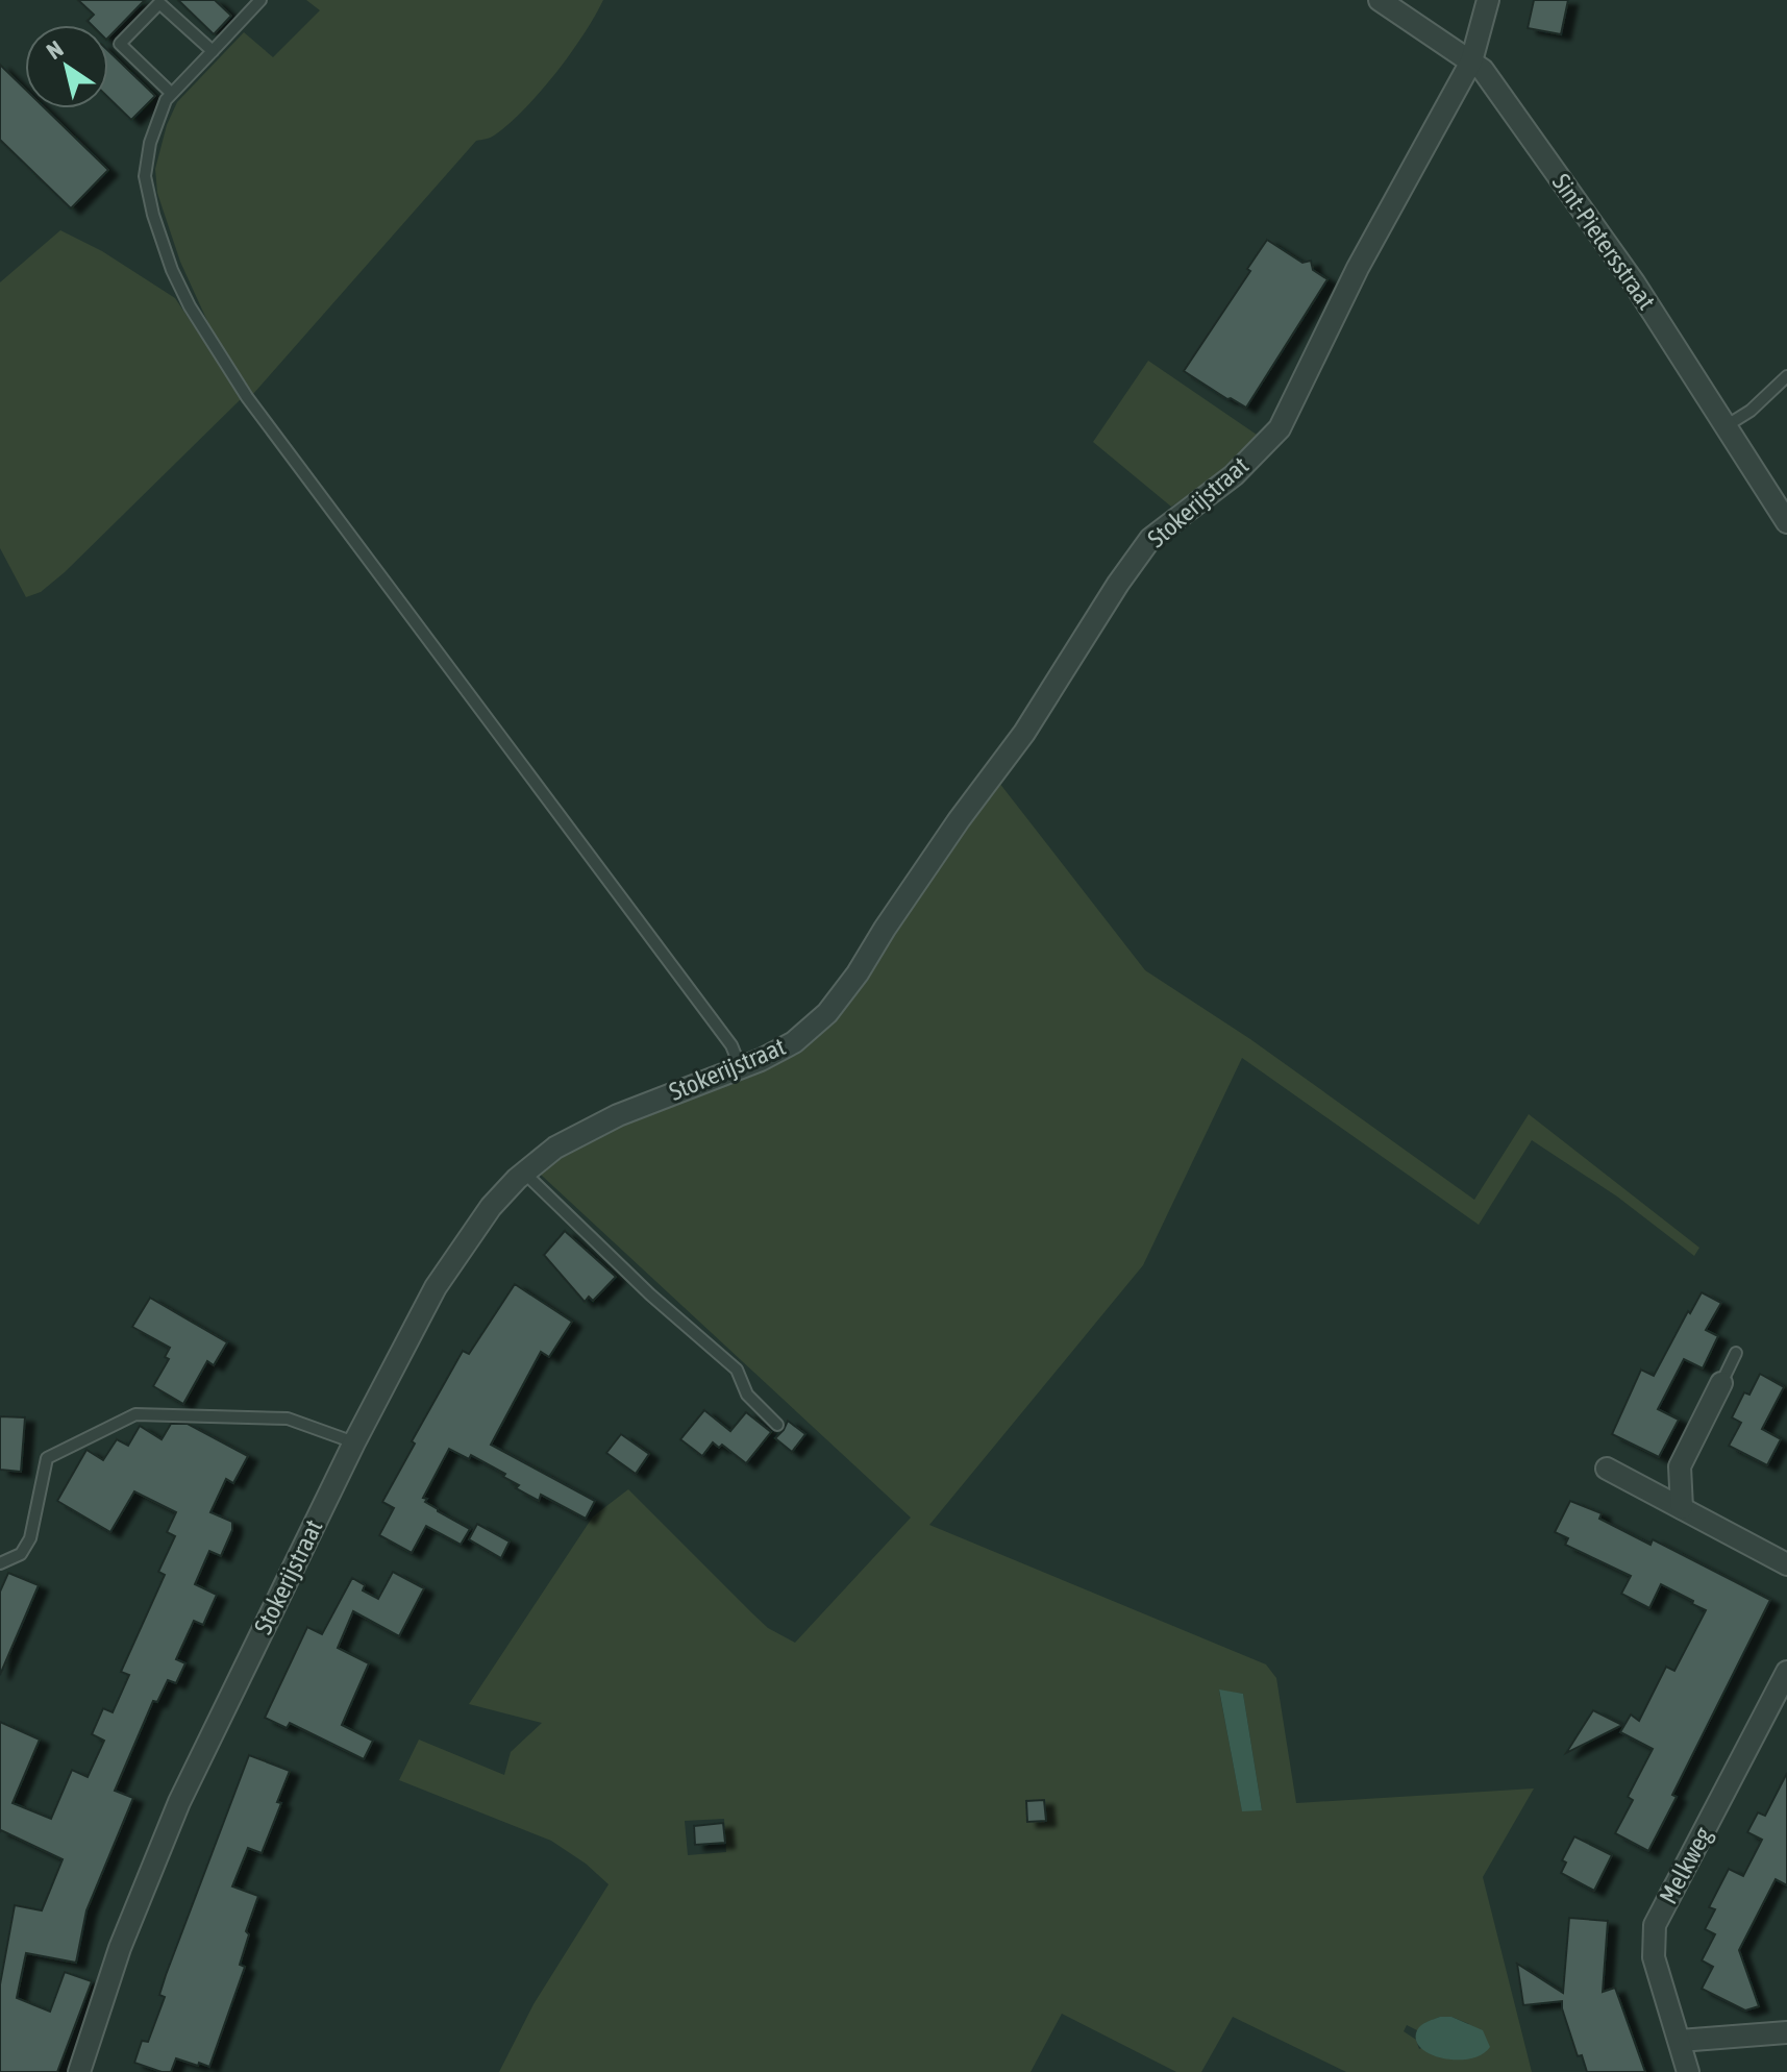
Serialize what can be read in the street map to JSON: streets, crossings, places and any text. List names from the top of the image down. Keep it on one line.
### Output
{"streets":{"street":["Sint-Pietersstraat","Stokerijstraat","Melkweg"]},"crossings":[["Sint-Pietersstraat","Stokerijstraat"]],"north":"top left"}
